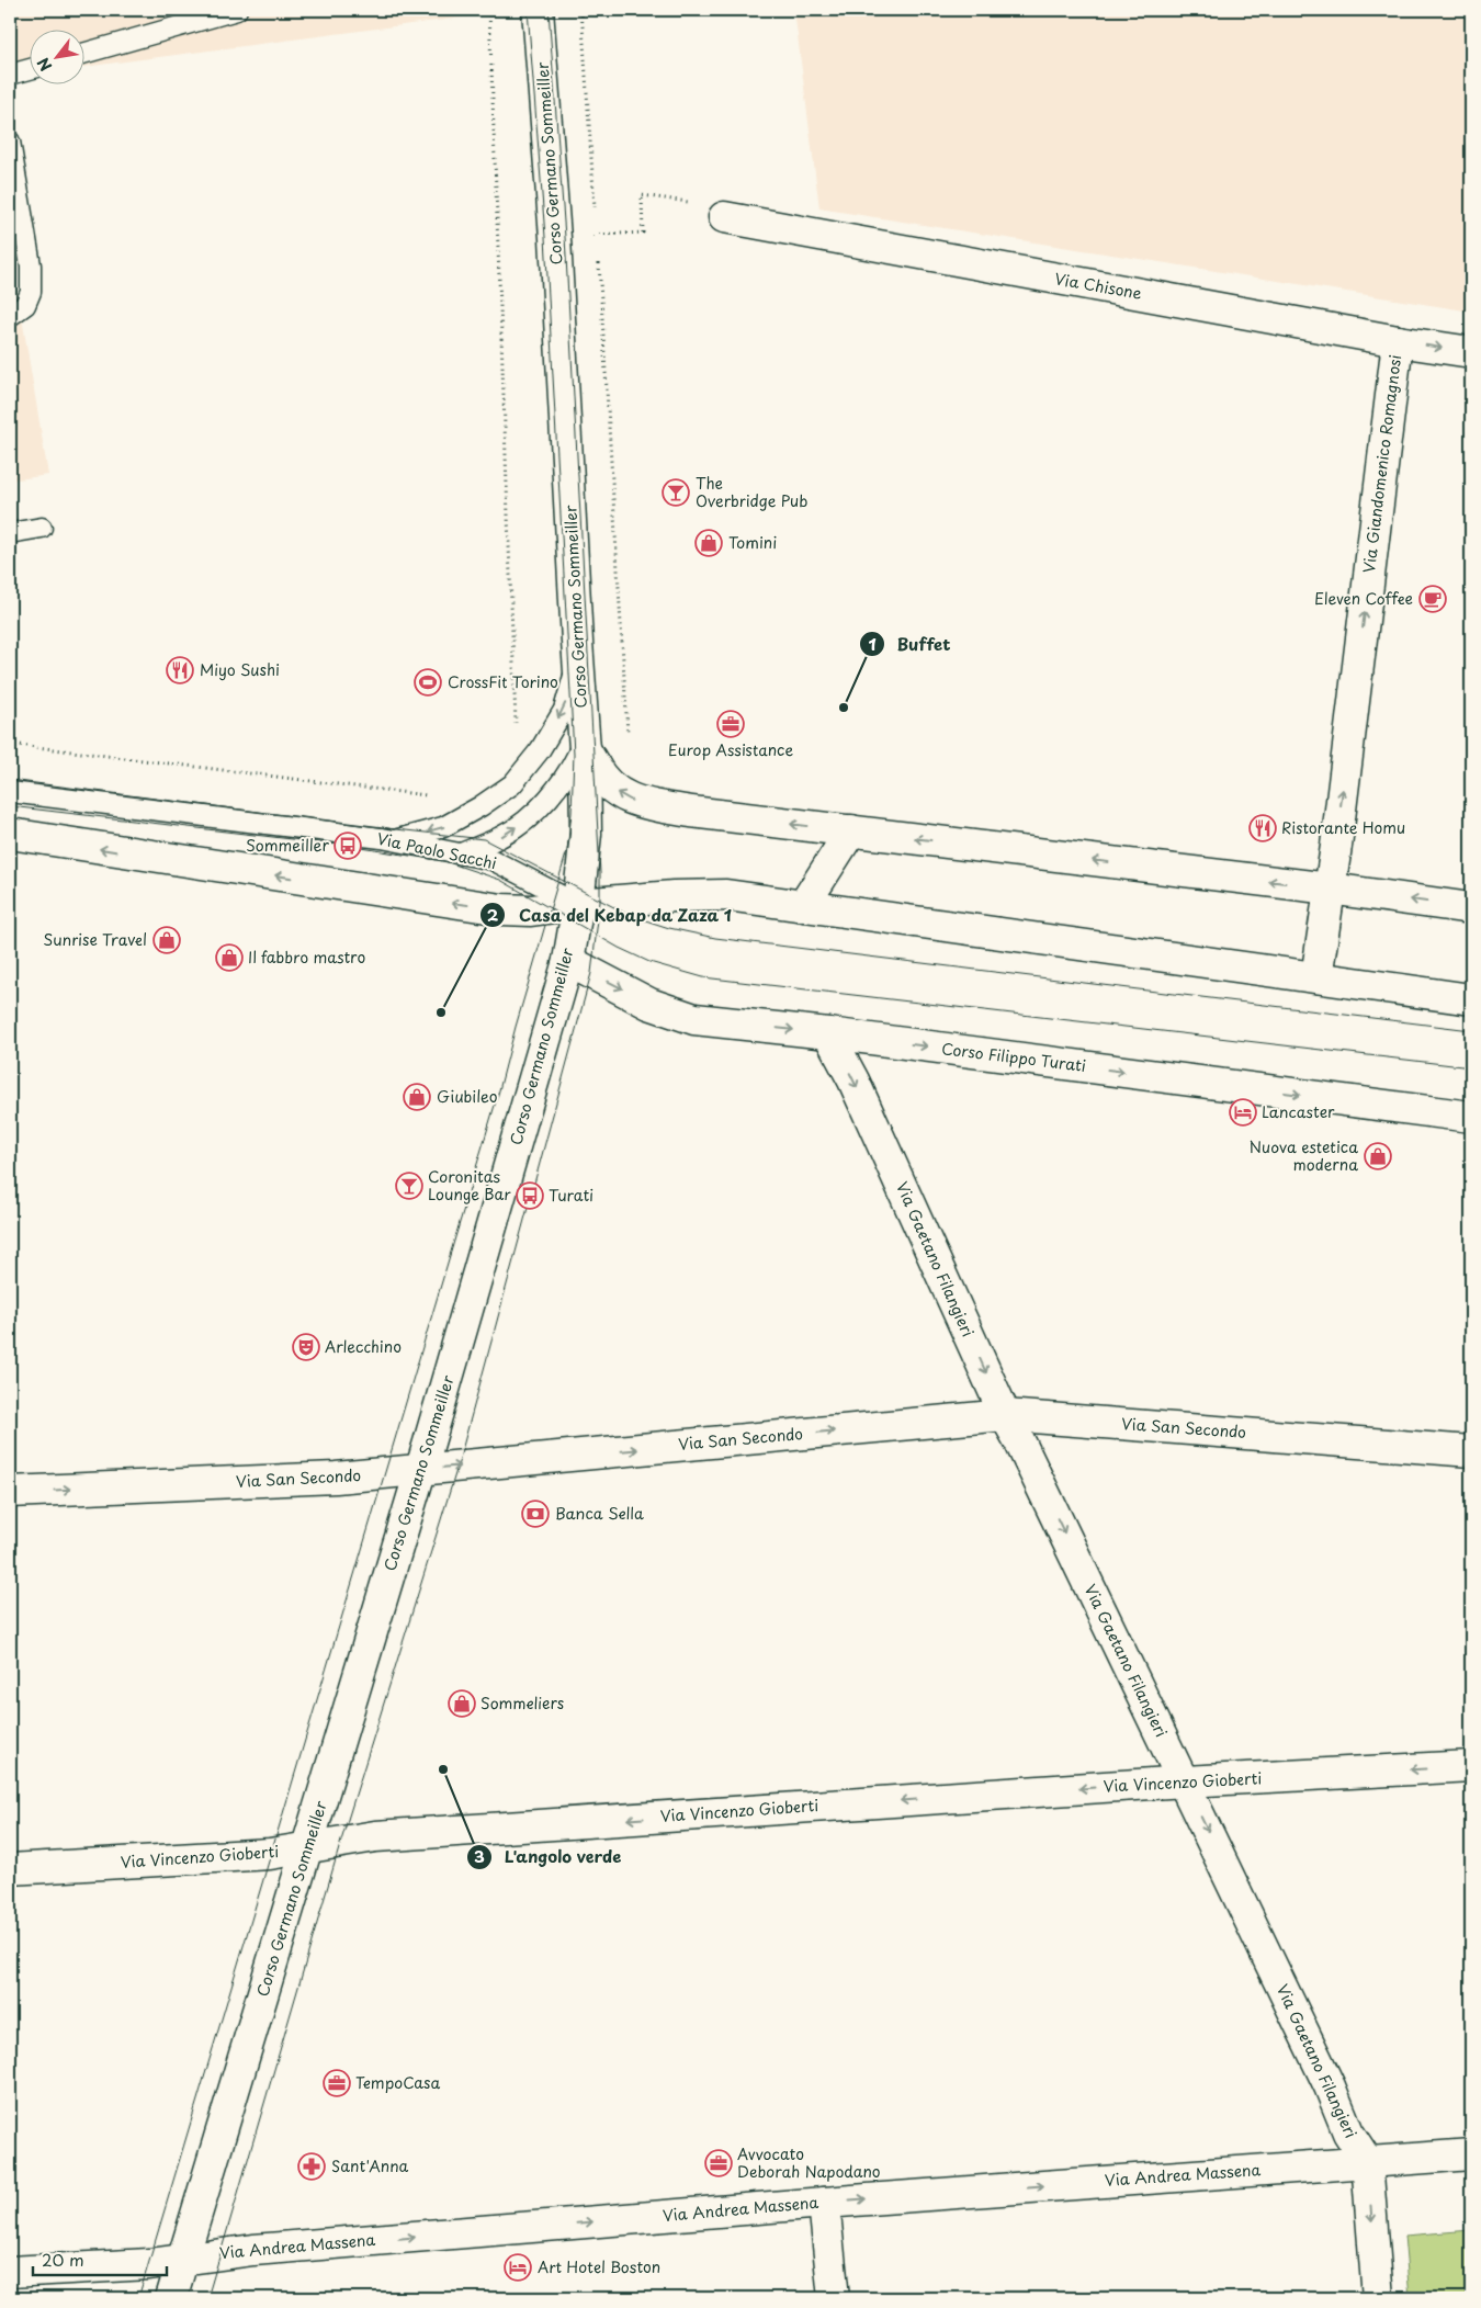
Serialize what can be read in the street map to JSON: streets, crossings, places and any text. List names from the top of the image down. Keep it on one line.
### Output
{"streets":{"street":["Corso Germano Sommeiller","Via Chisone","Via Giandomenico Romagnosi","Corso Filippo Turati","Via Gaetano Filangieri","Via San Secondo","Via Vincenzo Gioberti","Via Andrea Massena"],"lane":["Via Paolo Sacchi"]},"crossings":[["Corso Germano Sommeiller","Via Paolo Sacchi"],["Corso Germano Sommeiller","Corso Filippo Turati"],["Corso Germano Sommeiller","Via San Secondo"],["Corso Germano Sommeiller","Via Vincenzo Gioberti"],["Corso Germano Sommeiller","Via Andrea Massena"],["Via Chisone","Via Giandomenico Romagnosi"],["Corso Filippo Turati","Via Gaetano Filangieri"],["Via Gaetano Filangieri","Via San Secondo"],["Via Gaetano Filangieri","Via Vincenzo Gioberti"],["Via Gaetano Filangieri","Via Andrea Massena"]],"one_way":["Via Giandomenico Romagnosi","Via Gaetano Filangieri","Via San Secondo","Via Vincenzo Gioberti","Via Andrea Massena"],"places":{"bar":["The Overbridge Pub","Coronitas Lounge Bar"],"shop":["Tomini","Sunrise Travel","Il fabbro mastro","Giubileo","Nuova estetica moderna","Sommeliers"],"cafe":["Eleven Coffee"],"restaurant":["Miyo Sushi","Ristorante Homu"],"sports":["CrossFit Torino"],"other":["Buffet","Casa del Kebap da Zaza 1","L'angolo verde"],"office":["Europ Assistance","TempoCasa","Avvocato Deborah Napodano"],"bus stop":["Sommeiller","Turati"],"hotel":["Lancaster","Art Hotel Boston"],"theatre":["Arlecchino"],"bank":["Banca Sella"],"pharmacy":["Sant'Anna"]},"scale_bar":"20 m","north":"bottom left"}
